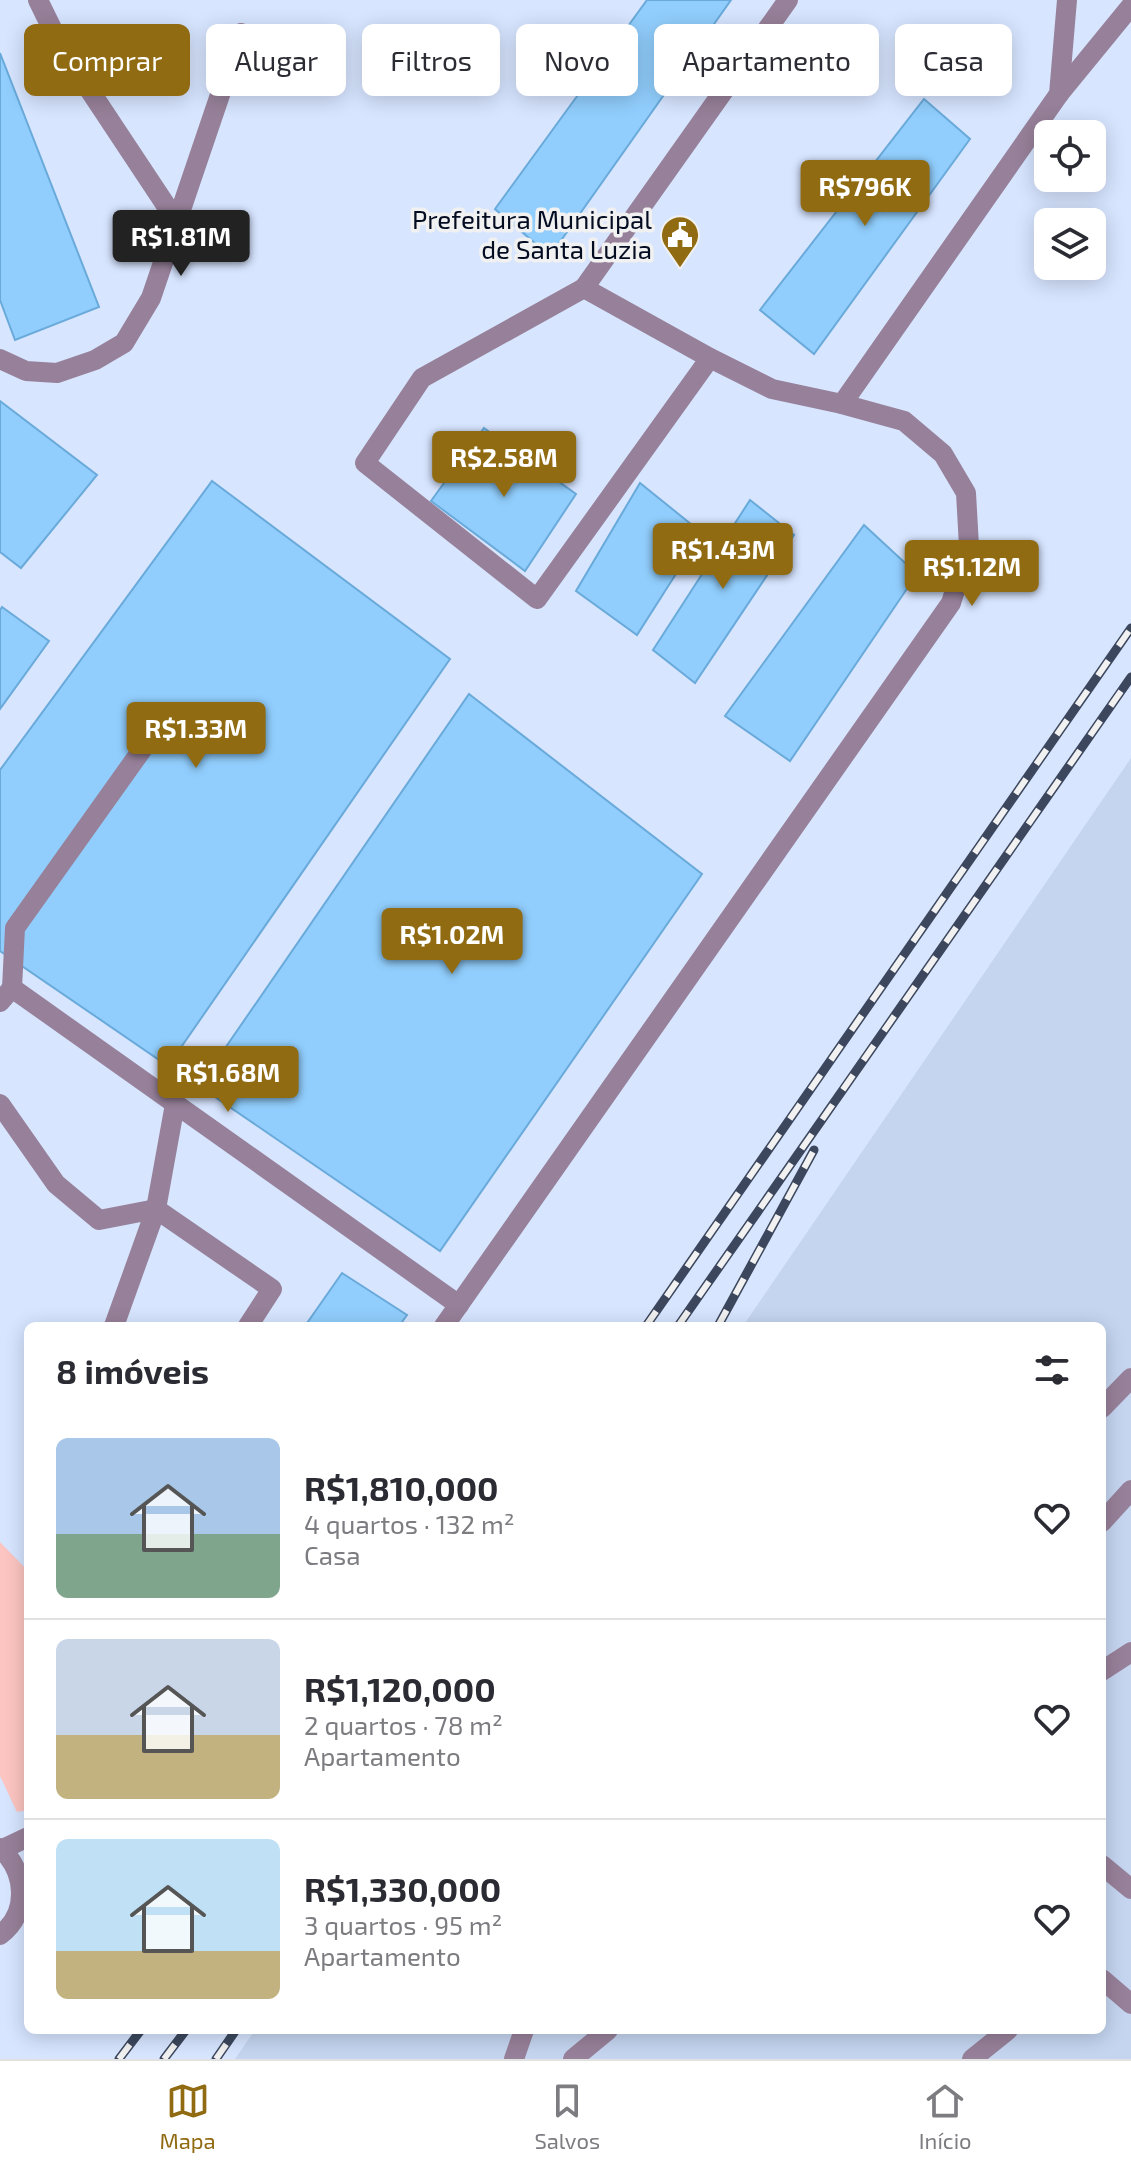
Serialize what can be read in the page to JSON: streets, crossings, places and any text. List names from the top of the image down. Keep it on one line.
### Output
{"places":{"public building":["Prefeitura Municipal de Santa Luzia"]},"page":{"chip":["Comprar","Alugar","Filtros","Novo","Apartamento","Casa"],"price":["R$796K","R$1.81M","R$2.58M","R$1.43M","R$1.12M","R$1.33M","R$1.02M","R$1.68M"],"heading":"8 imóveis","list":[{"name":"R$1,810,000","note":"4 quartos · 132 m² · Casa"},{"name":"R$1,120,000","note":"2 quartos · 78 m² · Apartamento"},{"name":"R$1,330,000","note":"3 quartos · 95 m² · Apartamento"}],"tabs":["Mapa","Salvos","Início"]}}
